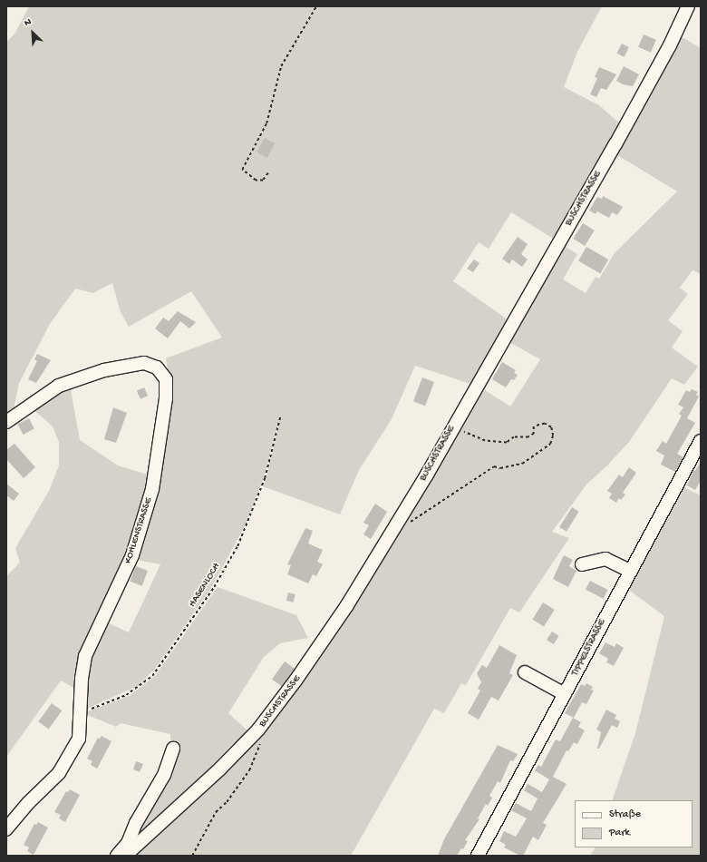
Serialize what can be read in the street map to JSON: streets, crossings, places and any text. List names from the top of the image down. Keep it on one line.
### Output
{"streets":{"street":["BUSCHSTRASSE","KOHLENSTRASSE","TIPPELSTRASSE"],"path":["HASENLOCH"]},"crossings":[["KOHLENSTRASSE","HASENLOCH"]],"legend":["Straße","Park"],"north":"top left"}
